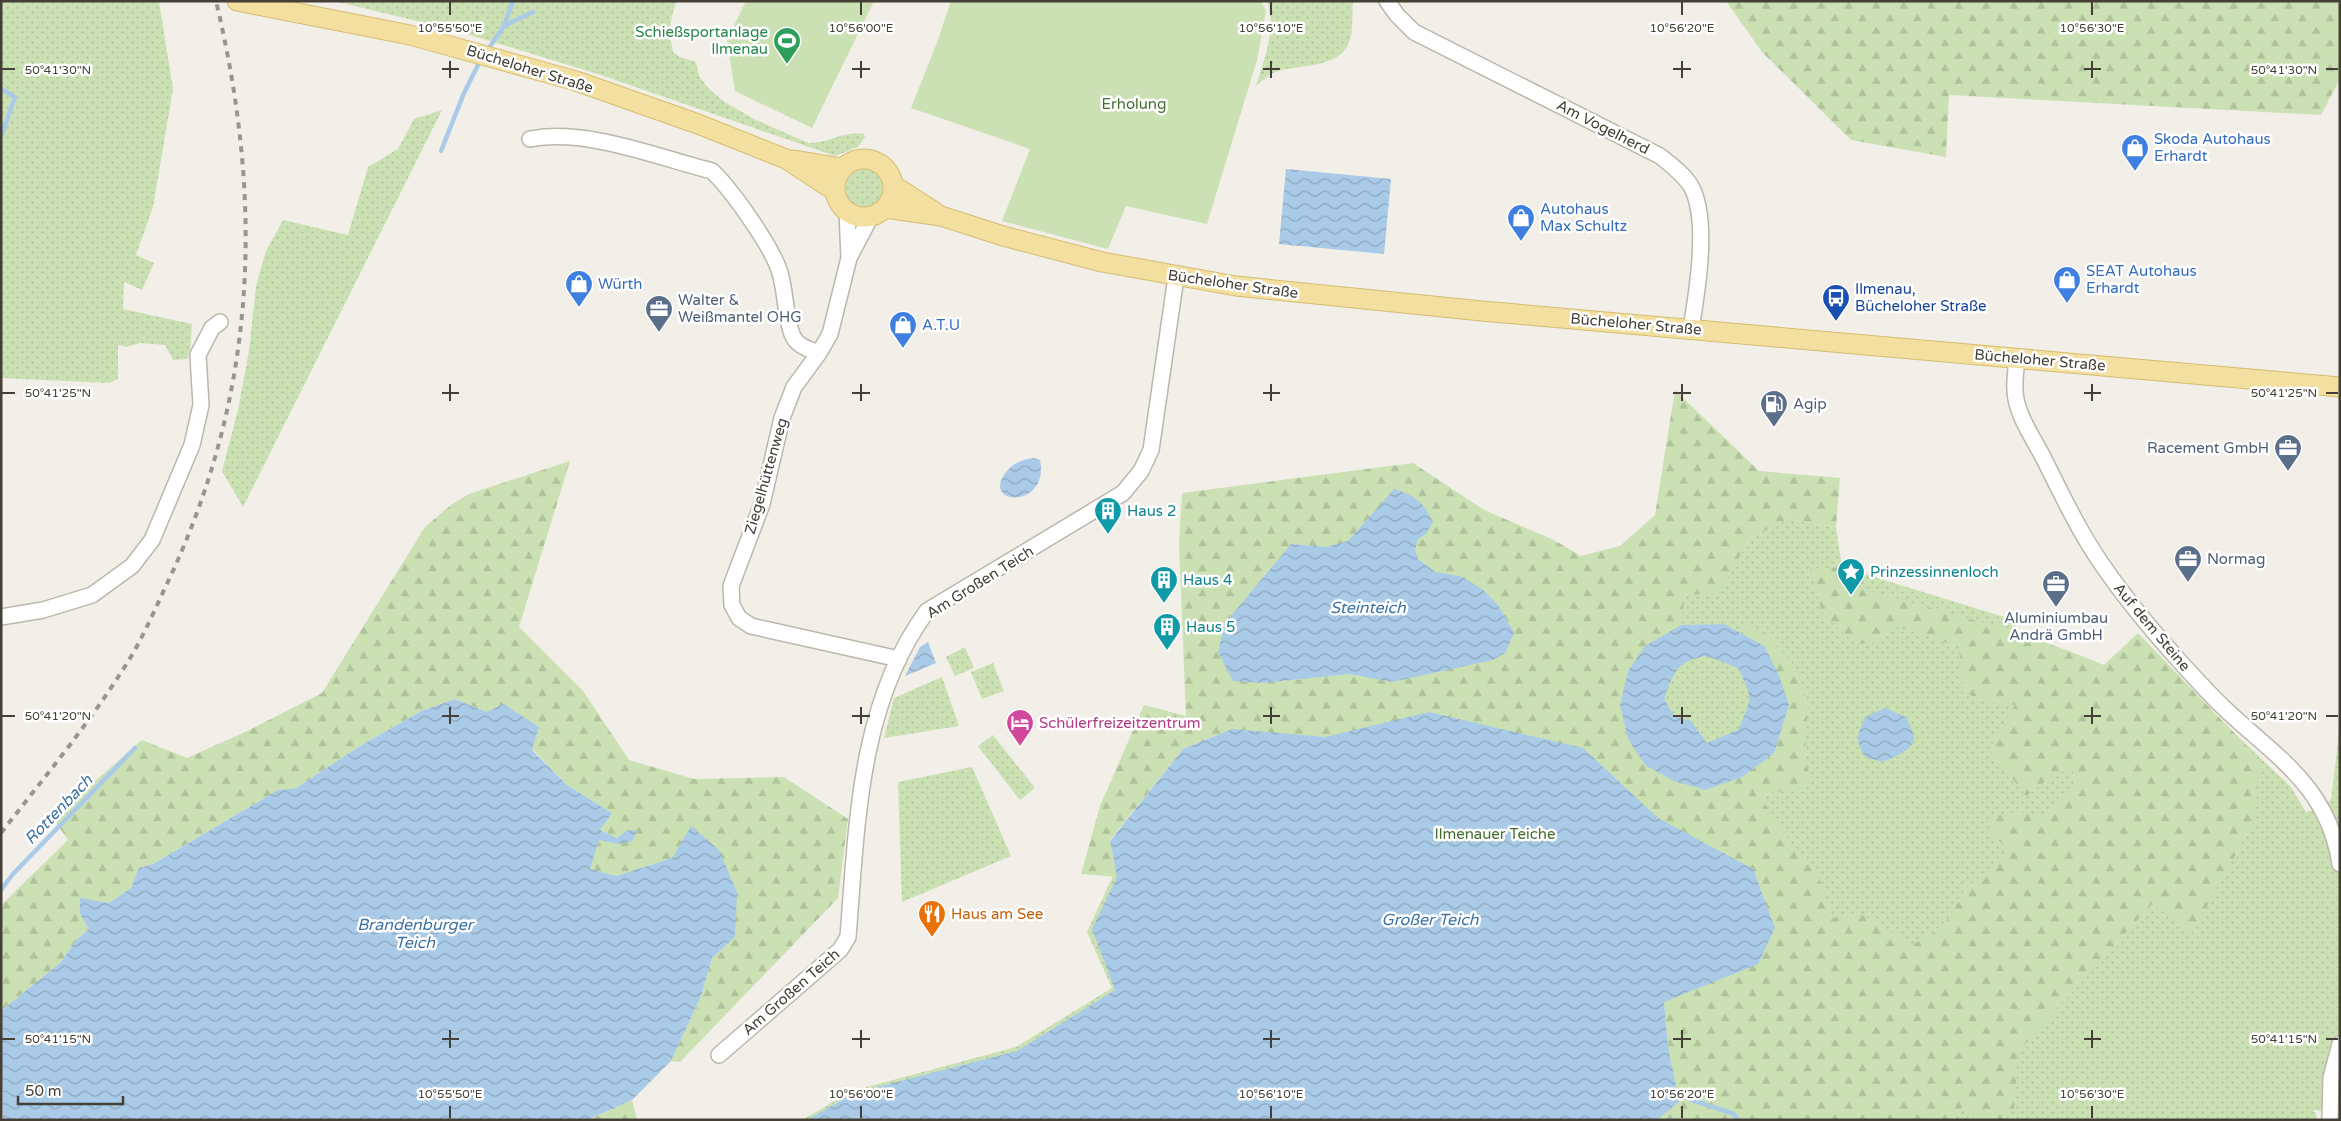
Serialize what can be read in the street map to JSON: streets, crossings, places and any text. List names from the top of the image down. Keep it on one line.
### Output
{"streets":{"main road":["Bücheloher Straße"],"street":["Am Vogelherd","Ziegelhüttenweg","Am Großen Teich","Auf dem Steine"]},"crossings":[["Bücheloher Straße","Am Vogelherd"],["Bücheloher Straße","Ziegelhüttenweg"],["Bücheloher Straße","Am Großen Teich"],["Bücheloher Straße","Auf dem Steine"],["Ziegelhüttenweg","Am Großen Teich"]],"water":["Steinteich","Rottenbach","Großer Teich","Brandenburger Teich"],"parks":["Erholung","Ilmenauer Teiche"],"places":{"sports":["Schießsportanlage Ilmenau"],"shop":["Skoda Autohaus Erhardt","Autohaus Max Schultz","SEAT Autohaus Erhardt","Würth","A.T.U"],"bus stop":["Ilmenau, Bücheloher Straße"],"office":["Walter & Weißmantel OHG","Racement GmbH","Normag","Aluminiumbau Andrä GmbH"],"fuel station":["Agip"],"building":["Haus 2","Haus 4","Haus 5"],"place":["Prinzessinnenloch"],"hotel":["Schülerfreizeitzentrum"],"restaurant":["Haus am See"]},"scale_bar":"50 m","coordinates":["10°55'50\"E","10°56'00\"E","10°56'10\"E","10°56'20\"E","10°56'30\"E","50°41'30\"N","50°41'25\"N","50°41'20\"N","50°41'15\"N"]}
